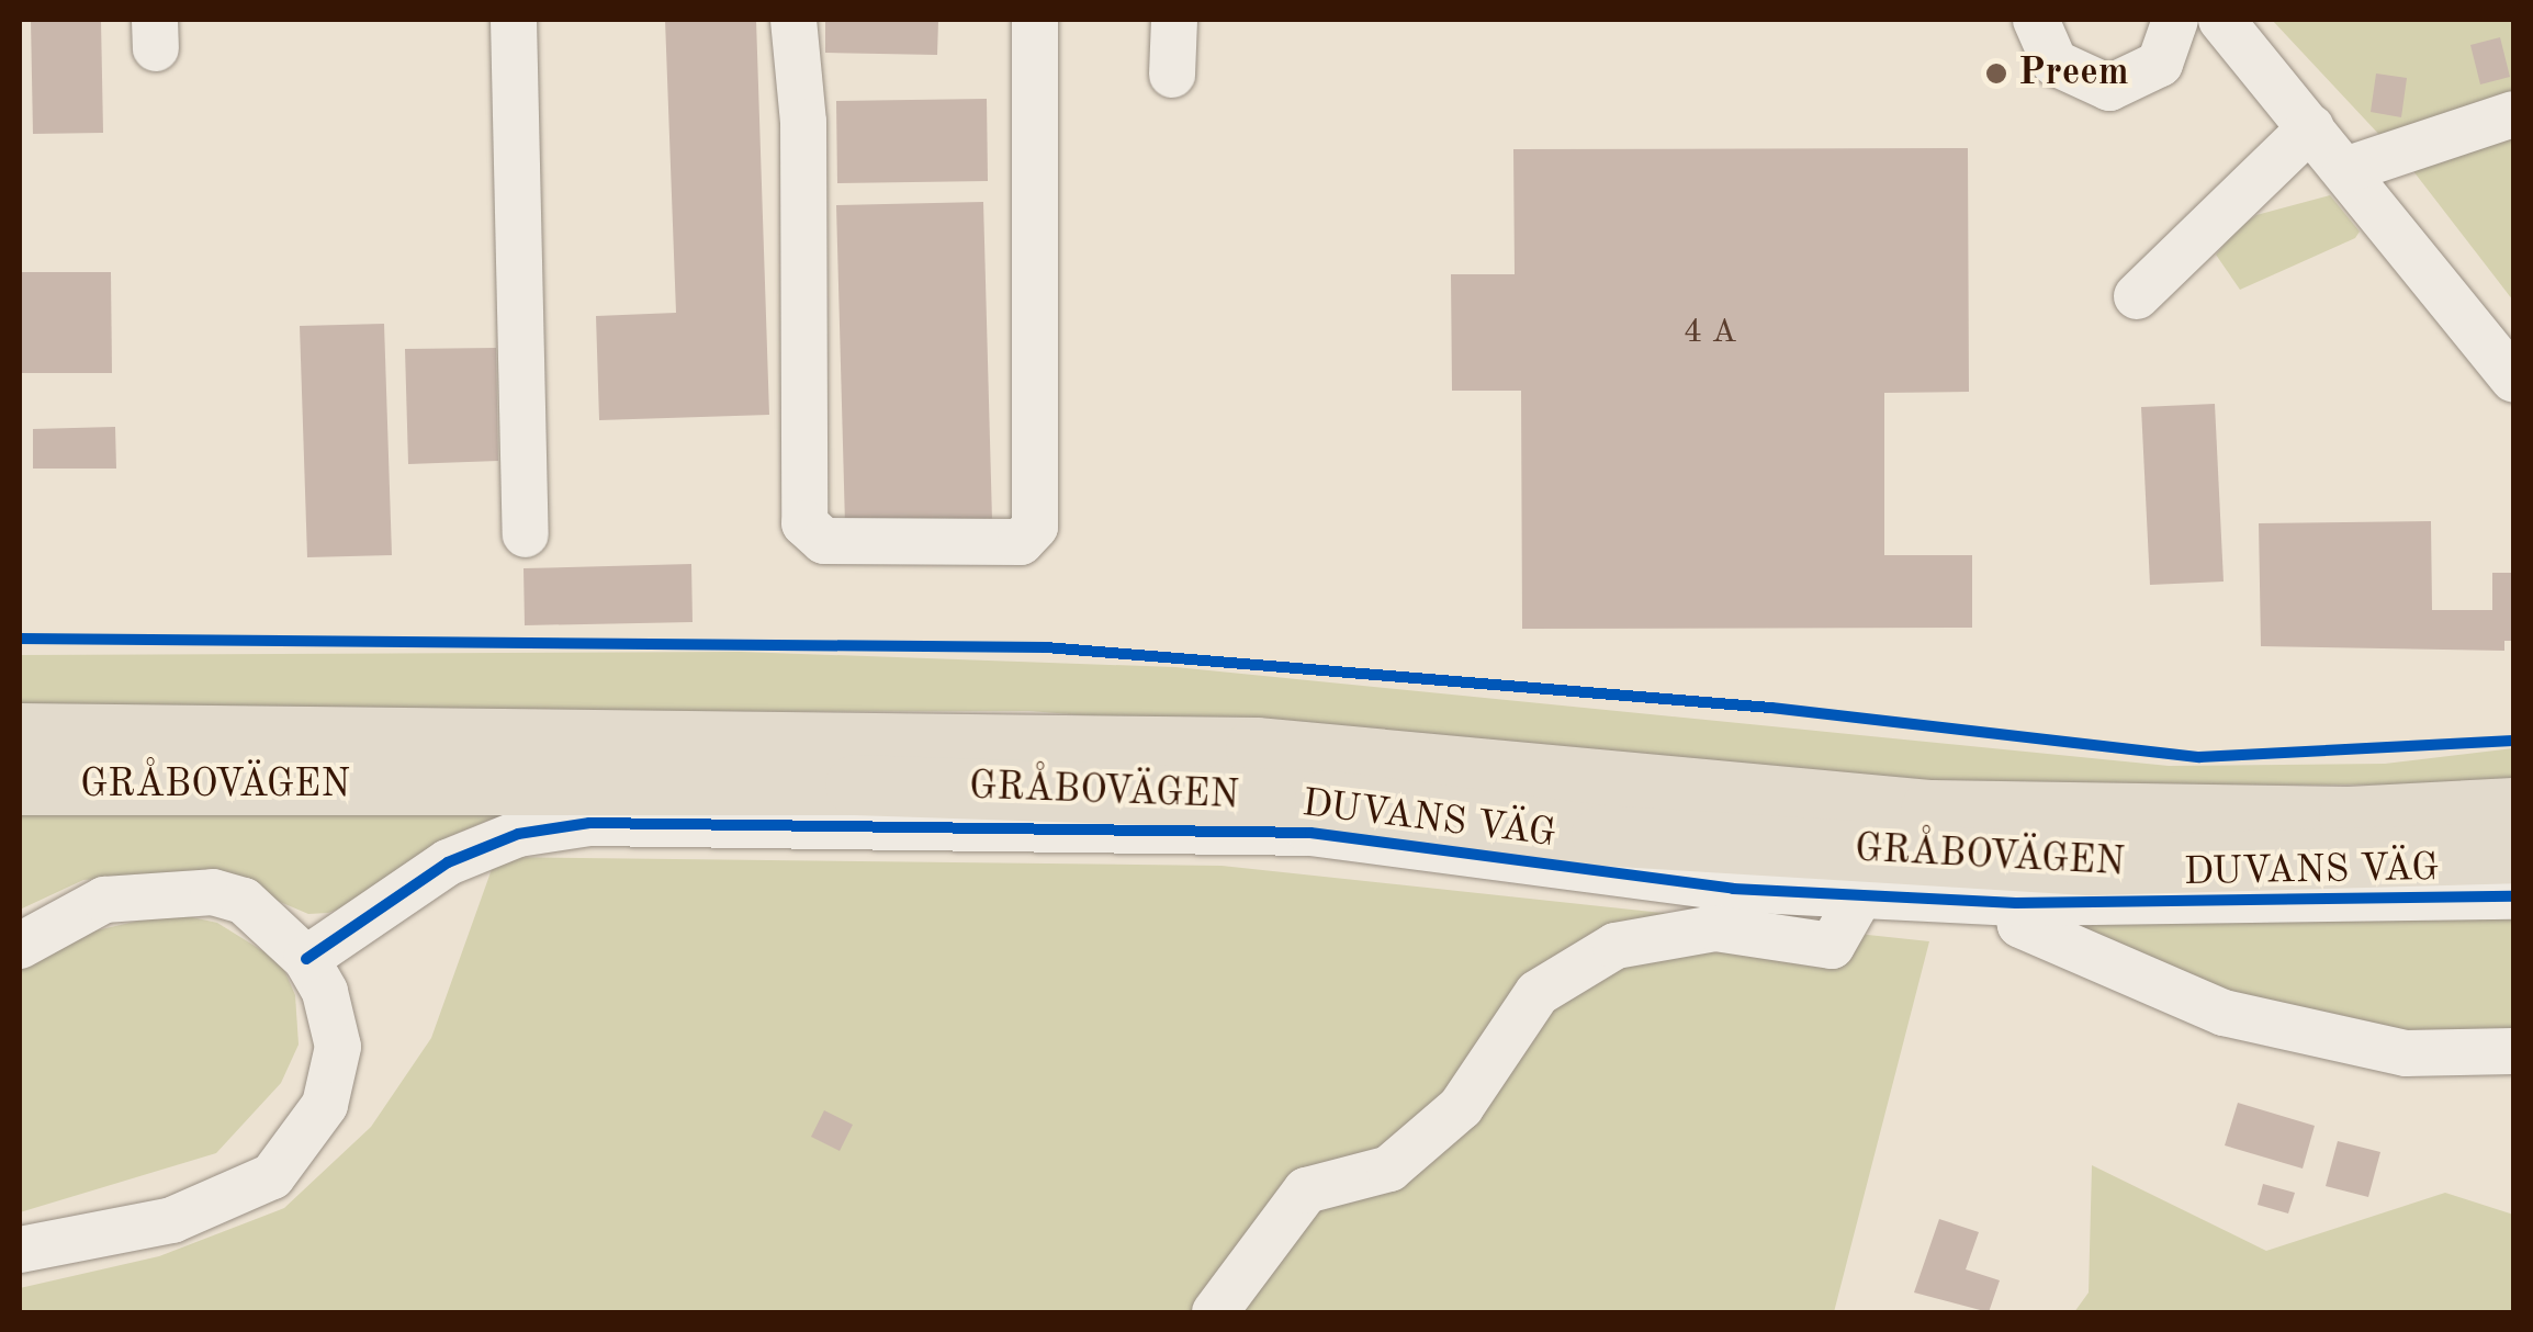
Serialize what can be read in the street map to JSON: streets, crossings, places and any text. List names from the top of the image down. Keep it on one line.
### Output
{"streets":{"main road":["GRÅBOVÄGEN"],"street":["DUVANS VÄG"]},"places":["Preem"],"house_numbers":["4 A"]}
